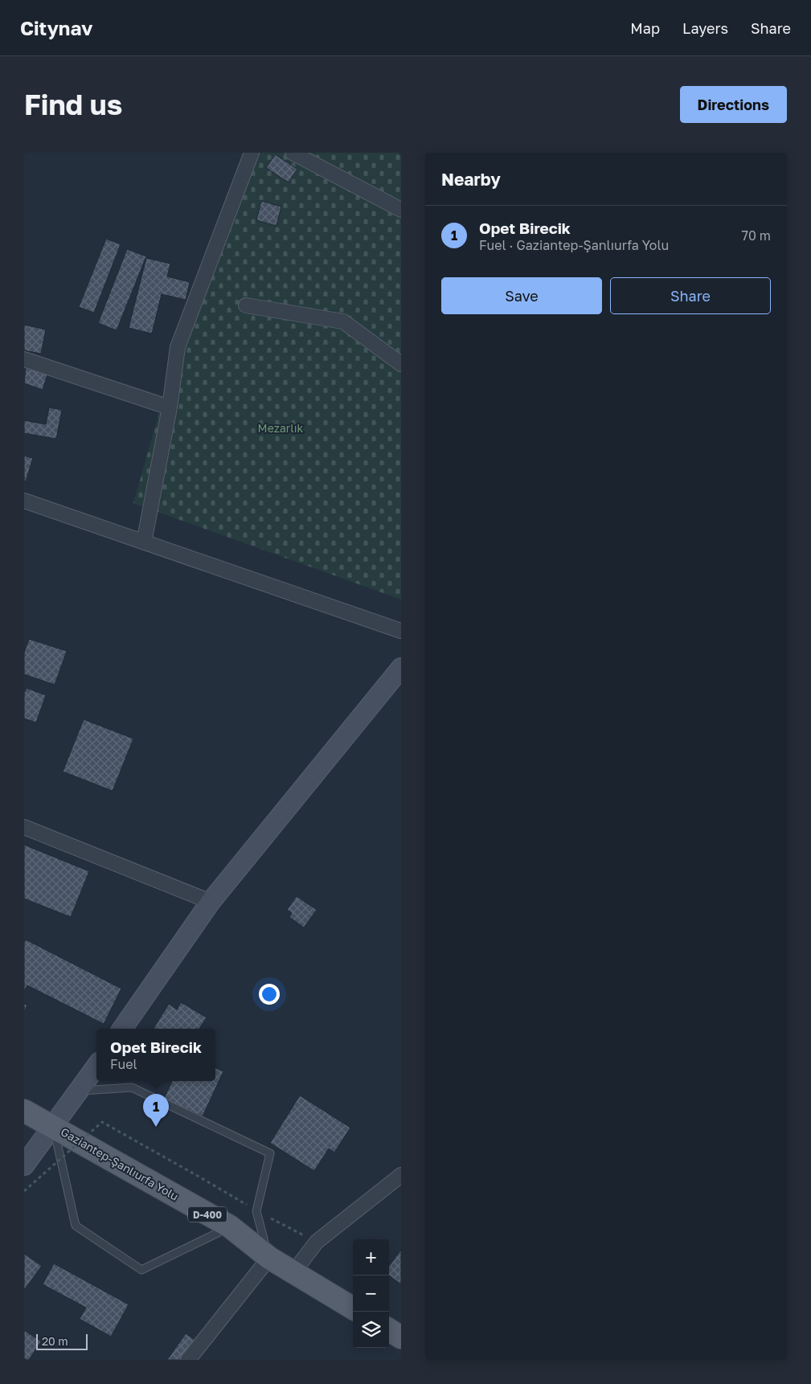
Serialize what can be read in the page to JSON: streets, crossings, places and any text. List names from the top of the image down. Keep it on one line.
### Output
{"streets":{"main road":["Gaziantep-Şanlıurfa Yolu","D-400"]},"parks":["Mezarlık"],"scale_bar":"20 m","page":{"header":"Citynav","nav":["Map","Layers","Share"],"buttons":["Directions",["Save","Share"]],"title":"Find us","heading":"Nearby","list":[{"mark":"1","name":"Opet Birecik","note":"Fuel · Gaziantep-Şanlıurfa Yolu","value":"70 m"}],"popup":["Opet Birecik","Fuel"],"pins":"1","map_buttons":["+","−"],"scale":"20 m"}}
